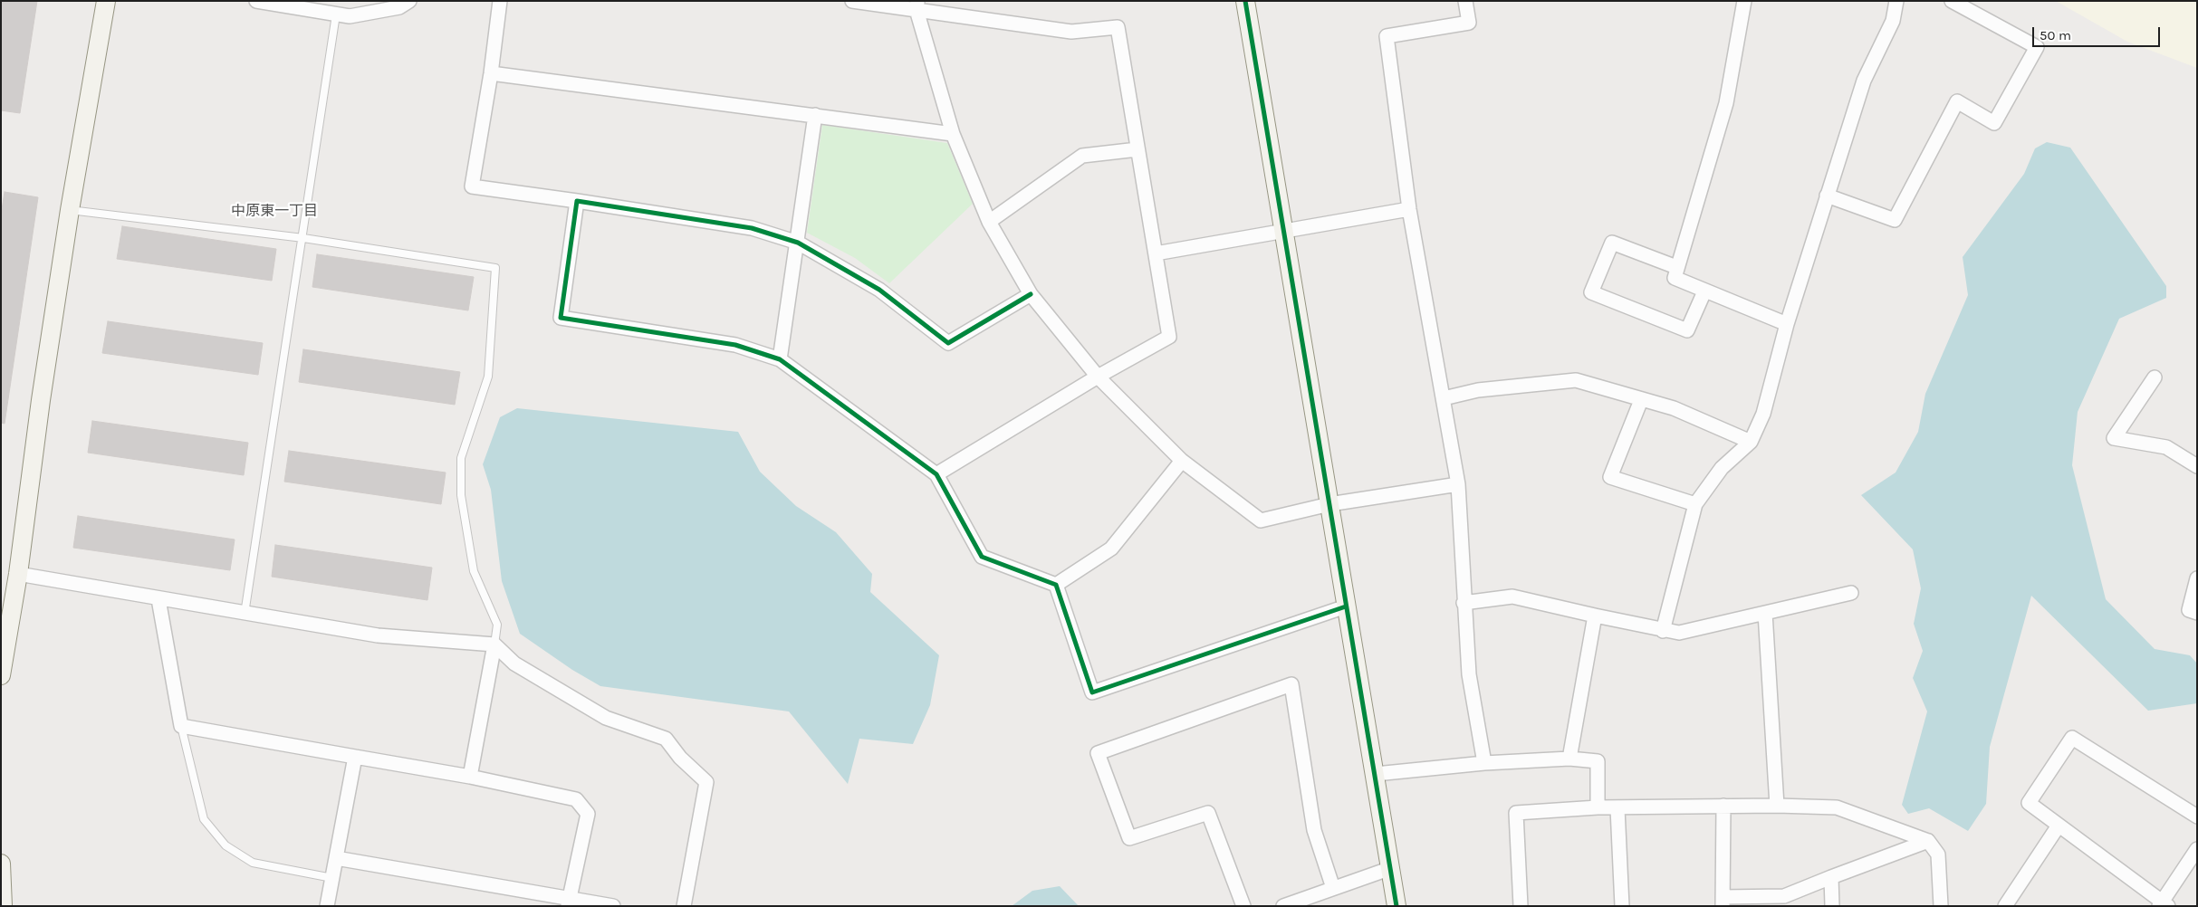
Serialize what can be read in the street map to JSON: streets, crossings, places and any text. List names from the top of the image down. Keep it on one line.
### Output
{"districts":["中原東一丁目"],"scale_bar":"50 m"}
